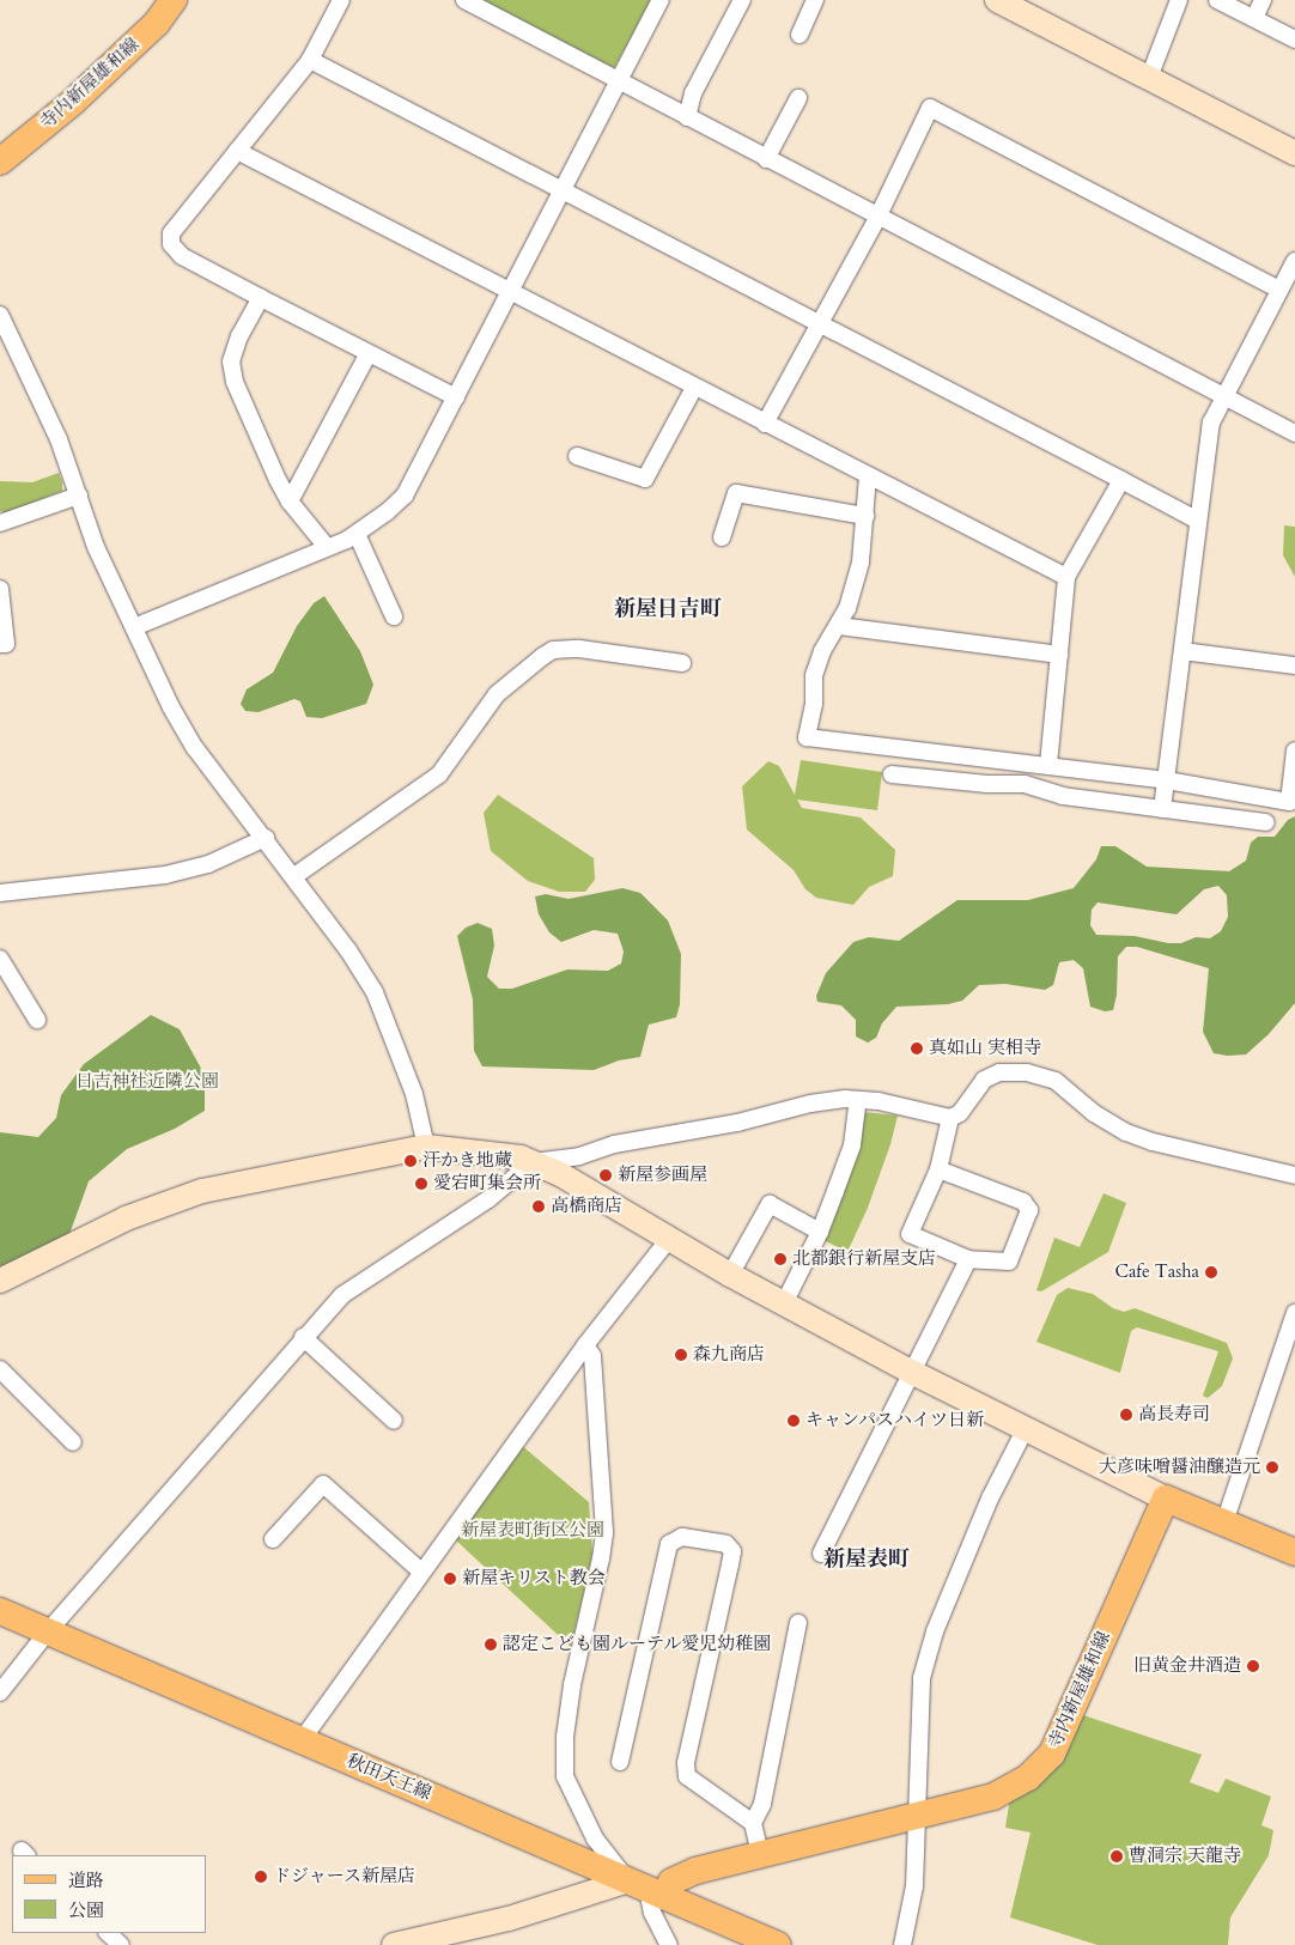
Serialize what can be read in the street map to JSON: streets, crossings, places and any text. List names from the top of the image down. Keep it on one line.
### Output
{"streets":{"main road":["寺内新屋雄和線","秋田天王線"]},"crossings":[["寺内新屋雄和線","秋田天王線"]],"districts":["新屋日吉町","新屋表町"],"parks":["日吉神社近隣公園","新屋表町街区公園"],"places":["真如山 実相寺","汗かき地蔵","新屋参画屋","愛宕町集会所","高橋商店","北都銀行新屋支店","Cafe Tasha","森九商店","高長寿司","キャンパスハイツ日新","大彦味噌醤油醸造元","新屋キリスト教会","認定こども園ルーテル愛児幼稚園","旧黄金井酒造","曹洞宗 天龍寺","ドジャース新屋店"],"legend":["道路","公園"]}
